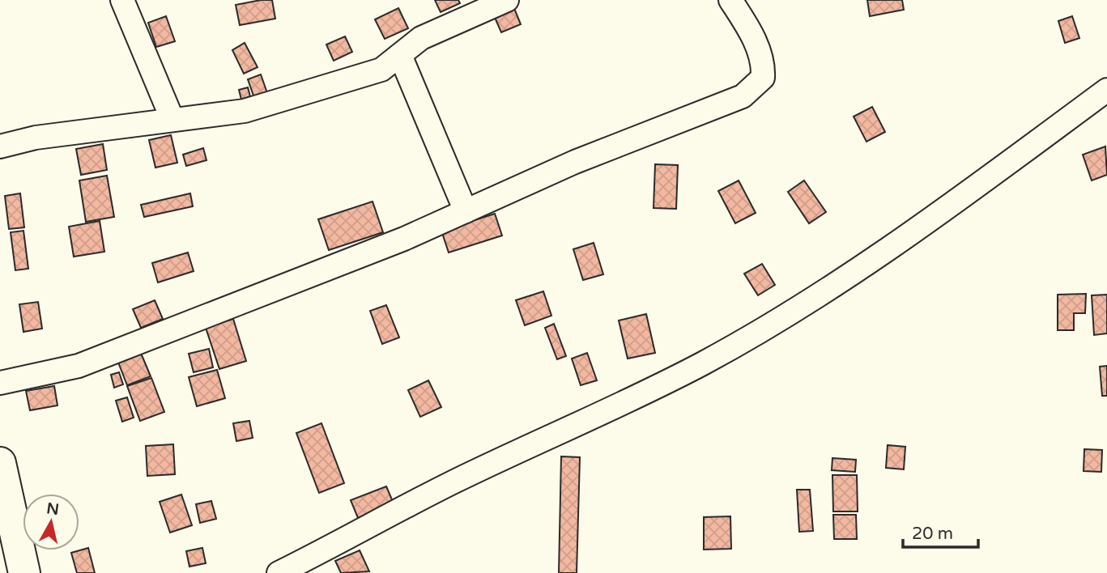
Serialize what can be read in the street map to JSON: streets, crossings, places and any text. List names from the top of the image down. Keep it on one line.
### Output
{"scale_bar":"20 m","north":"top"}
